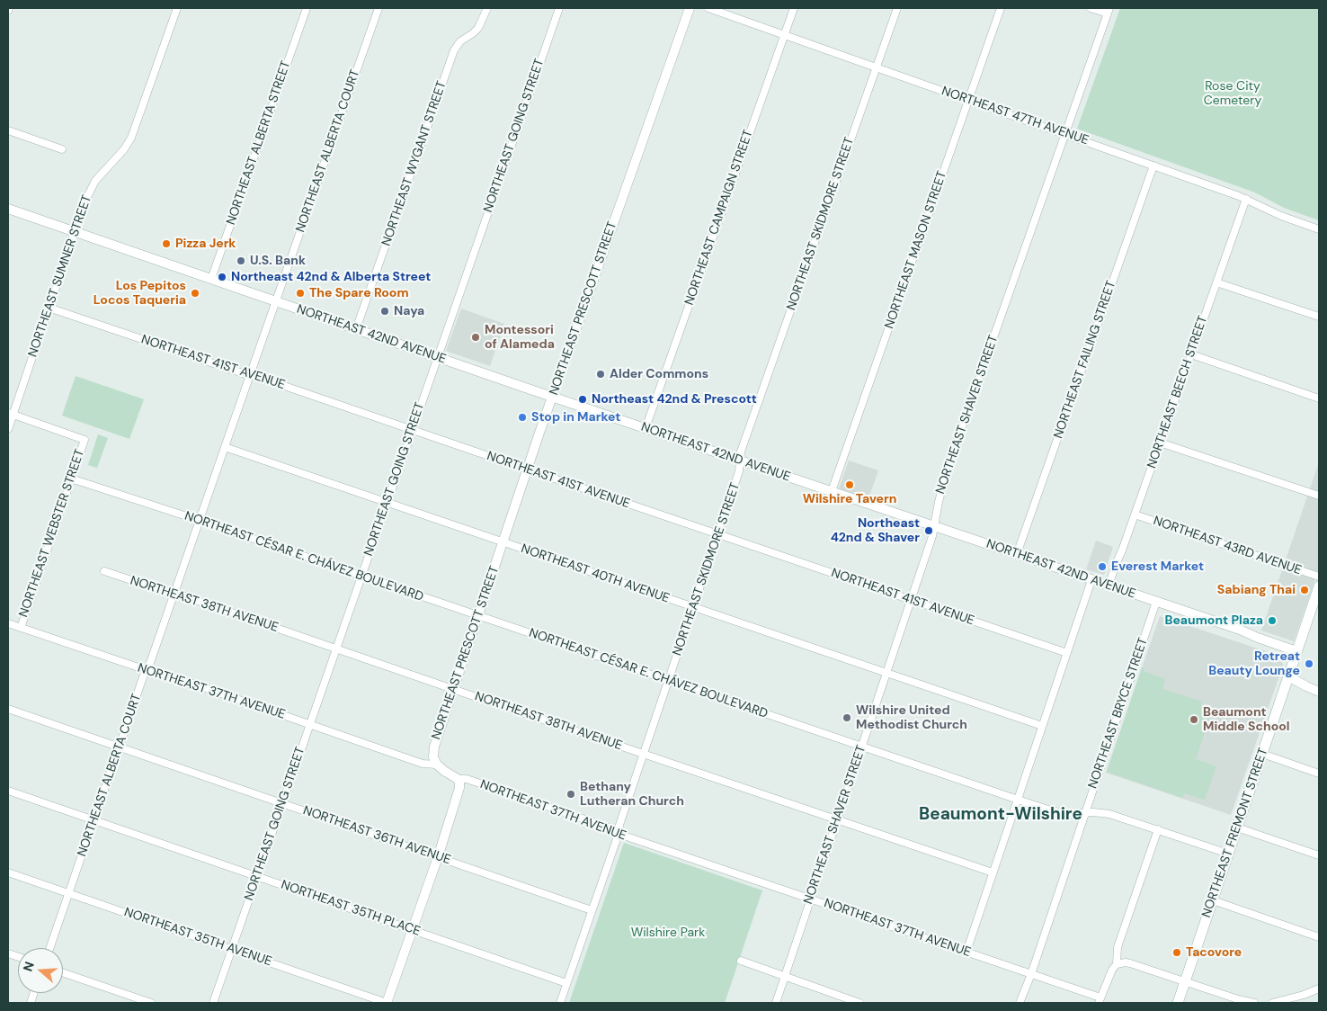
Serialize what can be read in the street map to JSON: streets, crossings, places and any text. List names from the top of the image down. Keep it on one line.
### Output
{"streets":{"main road":["NORTHEAST FREMONT STREET"],"street":["NORTHEAST 47TH AVENUE","NORTHEAST GOING STREET","NORTHEAST ALBERTA STREET","NORTHEAST ALBERTA COURT","NORTHEAST WYGANT STREET","NORTHEAST CAMPAIGN STREET","NORTHEAST SKIDMORE STREET","NORTHEAST MASON STREET","NORTHEAST SUMNER STREET","NORTHEAST PRESCOTT STREET","NORTHEAST 42ND AVENUE","NORTHEAST FAILING STREET","NORTHEAST 41ST AVENUE","NORTHEAST BEECH STREET","NORTHEAST SHAVER STREET","NORTHEAST WEBSTER STREET","NORTHEAST 43RD AVENUE","NORTHEAST CÉSAR E. CHÁVEZ BOULEVARD","NORTHEAST 40TH AVENUE","NORTHEAST 38TH AVENUE","NORTHEAST 37TH AVENUE","NORTHEAST BRYCE STREET","NORTHEAST 36TH AVENUE","NORTHEAST 35TH PLACE","NORTHEAST 35TH AVENUE"]},"crossings":[["NORTHEAST 47TH AVENUE","NORTHEAST CAMPAIGN STREET"],["NORTHEAST 47TH AVENUE","NORTHEAST SKIDMORE STREET"],["NORTHEAST 47TH AVENUE","NORTHEAST MASON STREET"],["NORTHEAST 47TH AVENUE","NORTHEAST FAILING STREET"],["NORTHEAST 47TH AVENUE","NORTHEAST BEECH STREET"],["NORTHEAST 47TH AVENUE","NORTHEAST SHAVER STREET"],["NORTHEAST GOING STREET","NORTHEAST 42ND AVENUE"],["NORTHEAST GOING STREET","NORTHEAST 41ST AVENUE"],["NORTHEAST GOING STREET","NORTHEAST CÉSAR E. CHÁVEZ BOULEVARD"],["NORTHEAST GOING STREET","NORTHEAST 40TH AVENUE"],["NORTHEAST GOING STREET","NORTHEAST 38TH AVENUE"],["NORTHEAST GOING STREET","NORTHEAST 37TH AVENUE"],["NORTHEAST GOING STREET","NORTHEAST 36TH AVENUE"],["NORTHEAST GOING STREET","NORTHEAST 35TH PLACE"],["NORTHEAST GOING STREET","NORTHEAST 35TH AVENUE"],["NORTHEAST ALBERTA STREET","NORTHEAST 42ND AVENUE"],["NORTHEAST ALBERTA COURT","NORTHEAST 42ND AVENUE"],["NORTHEAST ALBERTA COURT","NORTHEAST 41ST AVENUE"],["NORTHEAST ALBERTA COURT","NORTHEAST CÉSAR E. CHÁVEZ BOULEVARD"],["NORTHEAST ALBERTA COURT","NORTHEAST 40TH AVENUE"],["NORTHEAST ALBERTA COURT","NORTHEAST 38TH AVENUE"],["NORTHEAST ALBERTA COURT","NORTHEAST 37TH AVENUE"],["NORTHEAST ALBERTA COURT","NORTHEAST 36TH AVENUE"],["NORTHEAST ALBERTA COURT","NORTHEAST 35TH PLACE"],["NORTHEAST ALBERTA COURT","NORTHEAST 35TH AVENUE"],["NORTHEAST WYGANT STREET","NORTHEAST 42ND AVENUE"],["NORTHEAST CAMPAIGN STREET","NORTHEAST 42ND AVENUE"],["NORTHEAST SKIDMORE STREET","NORTHEAST 42ND AVENUE"],["NORTHEAST SKIDMORE STREET","NORTHEAST 41ST AVENUE"],["NORTHEAST SKIDMORE STREET","NORTHEAST CÉSAR E. CHÁVEZ BOULEVARD"],["NORTHEAST SKIDMORE STREET","NORTHEAST 40TH AVENUE"],["NORTHEAST SKIDMORE STREET","NORTHEAST 38TH AVENUE"],["NORTHEAST SKIDMORE STREET","NORTHEAST 37TH AVENUE"],["NORTHEAST SKIDMORE STREET","NORTHEAST 36TH AVENUE"],["NORTHEAST SKIDMORE STREET","NORTHEAST 35TH PLACE"],["NORTHEAST MASON STREET","NORTHEAST 42ND AVENUE"],["NORTHEAST SUMNER STREET","NORTHEAST 42ND AVENUE"],["NORTHEAST SUMNER STREET","NORTHEAST 41ST AVENUE"],["NORTHEAST SUMNER STREET","NORTHEAST WEBSTER STREET"],["NORTHEAST PRESCOTT STREET","NORTHEAST 42ND AVENUE"],["NORTHEAST PRESCOTT STREET","NORTHEAST 41ST AVENUE"],["NORTHEAST PRESCOTT STREET","NORTHEAST CÉSAR E. CHÁVEZ BOULEVARD"],["NORTHEAST PRESCOTT STREET","NORTHEAST 40TH AVENUE"],["NORTHEAST PRESCOTT STREET","NORTHEAST 38TH AVENUE"],["NORTHEAST PRESCOTT STREET","NORTHEAST 37TH AVENUE"],["NORTHEAST 42ND AVENUE","NORTHEAST FAILING STREET"],["NORTHEAST 42ND AVENUE","NORTHEAST BEECH STREET"],["NORTHEAST 42ND AVENUE","NORTHEAST SHAVER STREET"],["NORTHEAST 42ND AVENUE","NORTHEAST BRYCE STREET"],["NORTHEAST 42ND AVENUE","NORTHEAST FREMONT STREET"],["NORTHEAST 41ST AVENUE","NORTHEAST SHAVER STREET"],["NORTHEAST BEECH STREET","NORTHEAST 43RD AVENUE"],["NORTHEAST SHAVER STREET","NORTHEAST CÉSAR E. CHÁVEZ BOULEVARD"],["NORTHEAST SHAVER STREET","NORTHEAST 40TH AVENUE"],["NORTHEAST SHAVER STREET","NORTHEAST 38TH AVENUE"],["NORTHEAST SHAVER STREET","NORTHEAST 37TH AVENUE"],["NORTHEAST WEBSTER STREET","NORTHEAST CÉSAR E. CHÁVEZ BOULEVARD"],["NORTHEAST WEBSTER STREET","NORTHEAST 37TH AVENUE"],["NORTHEAST CÉSAR E. CHÁVEZ BOULEVARD","NORTHEAST BRYCE STREET"],["NORTHEAST CÉSAR E. CHÁVEZ BOULEVARD","NORTHEAST FREMONT STREET"],["NORTHEAST 37TH AVENUE","NORTHEAST BRYCE STREET"]],"districts":["Beaumont-Wilshire"],"parks":["Rose City Cemetery","Wilshire Park"],"places":["Pizza Jerk","U.S. Bank","Northeast 42nd & Alberta Street","Los Pepitos Locos Taqueria","The Spare Room","Naya","Montessori of Alameda","Alder Commons","Northeast 42nd & Prescott","Stop in Market","Wilshire Tavern","Northeast 42nd & Shaver","Everest Market","Sabiang Thai","Beaumont Plaza","Retreat Beauty Lounge","Wilshire United Methodist Church","Beaumont Middle School","Bethany Lutheran Church","Tacovore"],"north":"left"}
